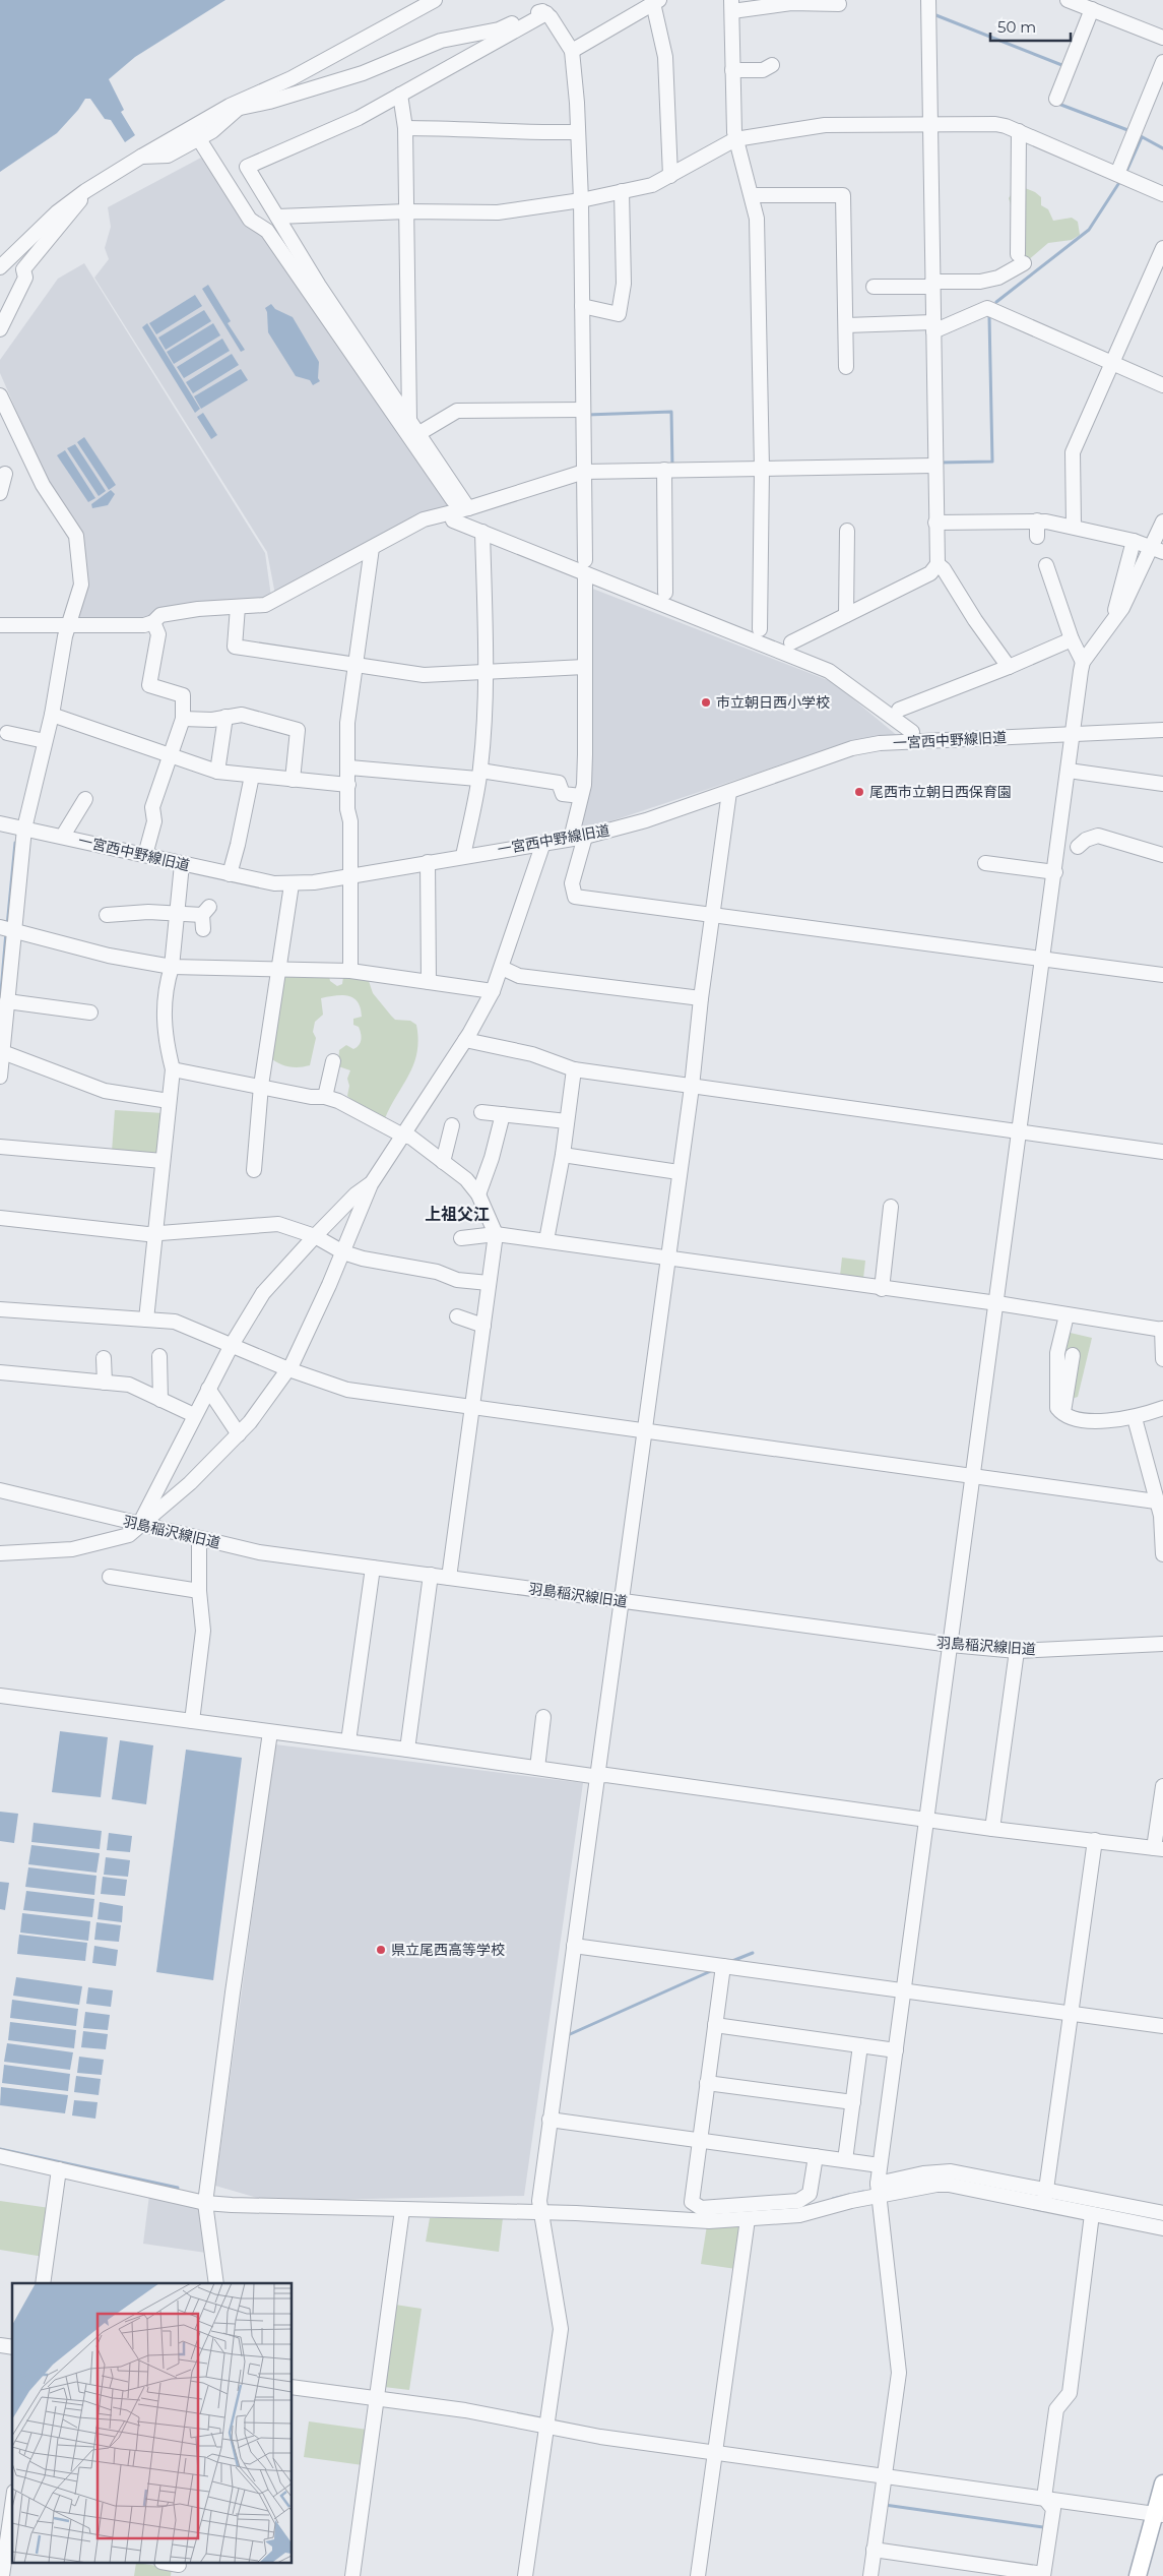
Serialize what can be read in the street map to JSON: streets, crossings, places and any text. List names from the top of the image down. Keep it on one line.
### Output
{"streets":{"street":["一宮西中野線旧道","羽島稲沢線旧道"]},"districts":["上祖父江"],"places":["市立朝日西小学校","尾西市立朝日西保育園","県立尾西高等学校"],"scale_bar":"50 m"}
